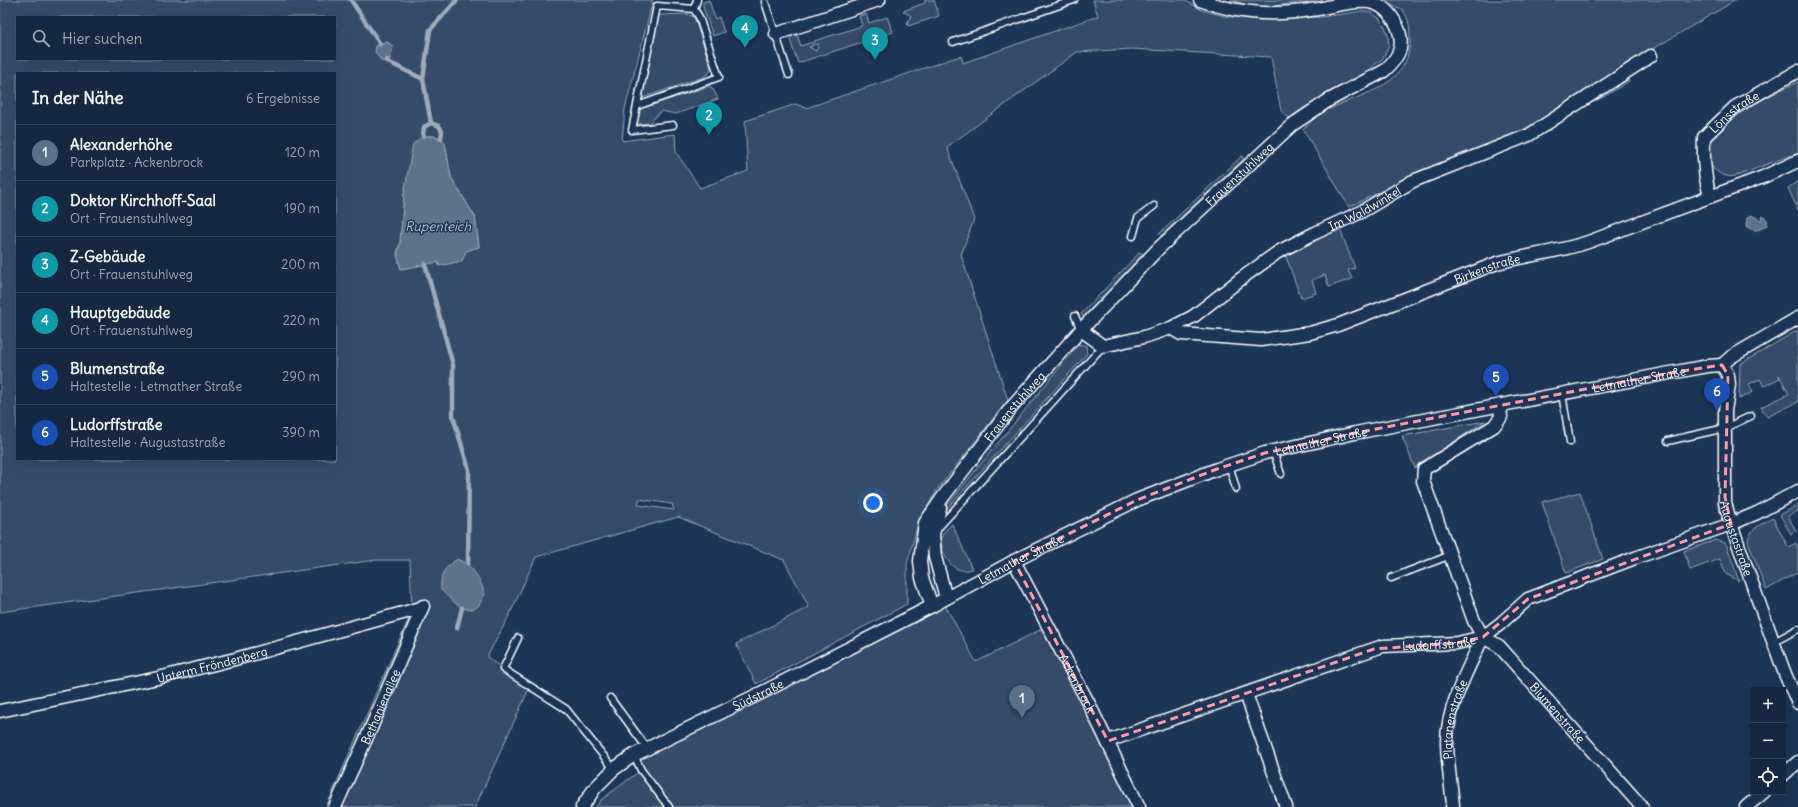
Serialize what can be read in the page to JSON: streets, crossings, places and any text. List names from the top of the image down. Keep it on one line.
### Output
{"streets":{"street":["Lönsstraße","Frauenstuhlweg","Im Waldwinkel","Birkenstraße","Letmather Straße","Augustastraße","Ludorffstraße","Unterm Fröndenberg","Ackenbrock","Südstraße","Bethanienallee","Blumenstraße","Platanenstraße"]},"crossings":[["Lönsstraße","Birkenstraße"],["Frauenstuhlweg","Im Waldwinkel"],["Frauenstuhlweg","Letmather Straße"],["Frauenstuhlweg","Südstraße"],["Im Waldwinkel","Birkenstraße"],["Letmather Straße","Augustastraße"],["Letmather Straße","Ackenbrock"],["Letmather Straße","Südstraße"],["Augustastraße","Ludorffstraße"],["Ludorffstraße","Ackenbrock"],["Ludorffstraße","Blumenstraße"],["Ludorffstraße","Platanenstraße"],["Unterm Fröndenberg","Bethanienallee"],["Blumenstraße","Platanenstraße"]],"water":["Rupenteich"],"page":{"pins":["4","3","2","5","6","1"],"search":"Hier suchen","heading":["In der Nähe","6 Ergebnisse"],"list":[{"mark":"1","name":"Alexanderhöhe","note":"Parkplatz · Ackenbrock","value":"120 m"},{"mark":"2","name":"Doktor Kirchhoff-Saal","note":"Ort · Frauenstuhlweg","value":"190 m"},{"mark":"3","name":"Z-Gebäude","note":"Ort · Frauenstuhlweg","value":"200 m"},{"mark":"4","name":"Hauptgebäude","note":"Ort · Frauenstuhlweg","value":"220 m"},{"mark":"5","name":"Blumenstraße","note":"Haltestelle · Letmather Straße","value":"290 m"},{"mark":"6","name":"Ludorffstraße","note":"Haltestelle · Augustastraße","value":"390 m"}],"map_buttons":["+","−"]}}
